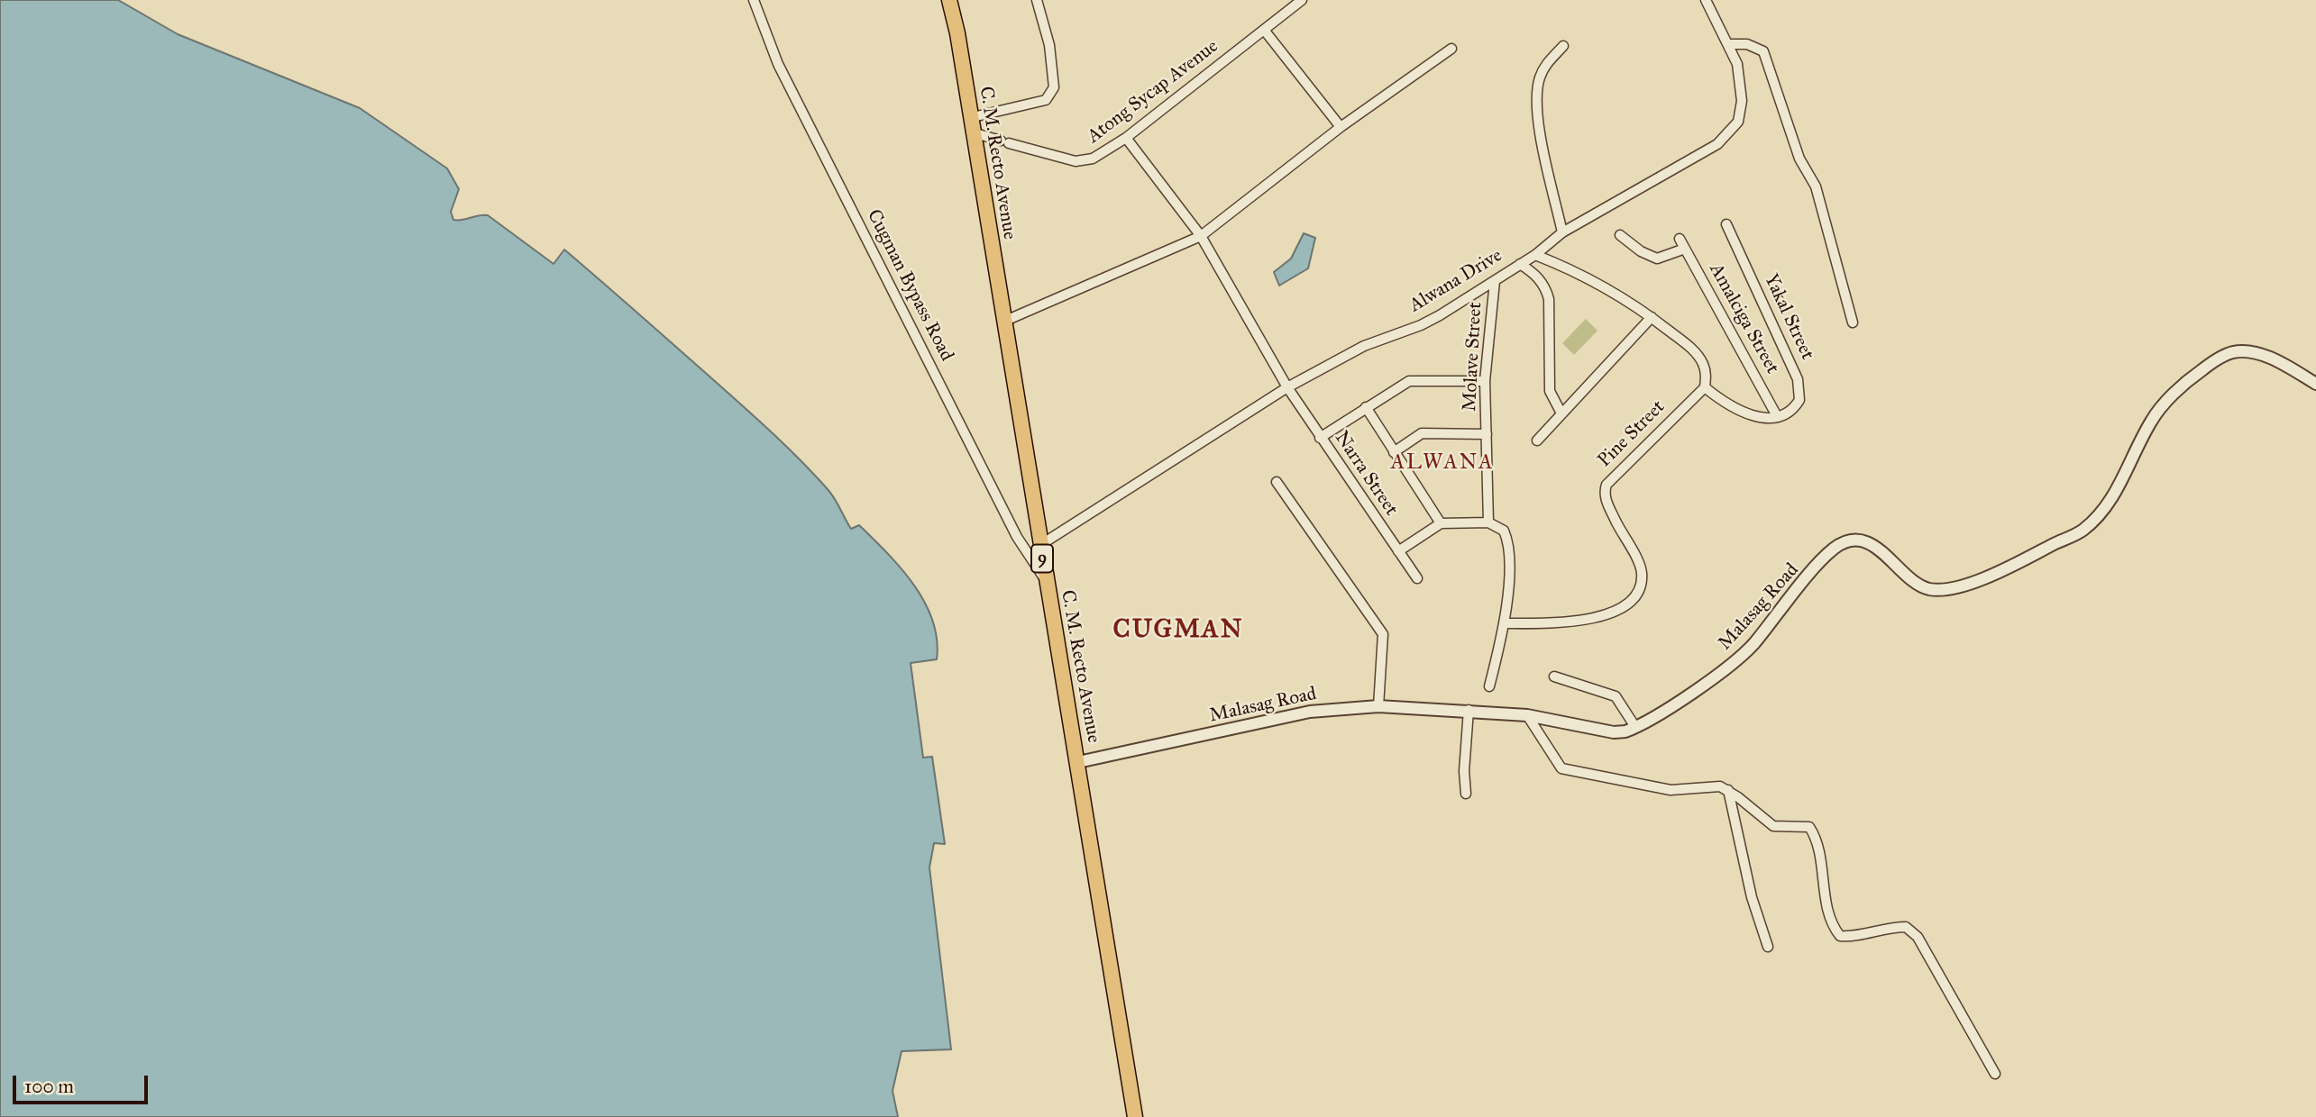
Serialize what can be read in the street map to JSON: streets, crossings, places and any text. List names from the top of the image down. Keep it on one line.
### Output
{"streets":{"highway":["C. M. Recto Avenue","9"],"street":["Atong Sycap Avenue","Alwana Drive","Cugman Bypass Road","Yakal Street","Amalciga Street","Molave Street","Pine Street","Narra Street","Malasag Road"]},"crossings":[["Atong Sycap Avenue","C. M. Recto Avenue"],["Atong Sycap Avenue","Narra Street"],["C. M. Recto Avenue","Alwana Drive"],["C. M. Recto Avenue","Cugman Bypass Road"],["C. M. Recto Avenue","Malasag Road"],["Alwana Drive","Molave Street"],["Alwana Drive","Narra Street"],["Yakal Street","Amalciga Street"]],"districts":["ALWANA","CUGMAN"],"scale_bar":"100 m"}
